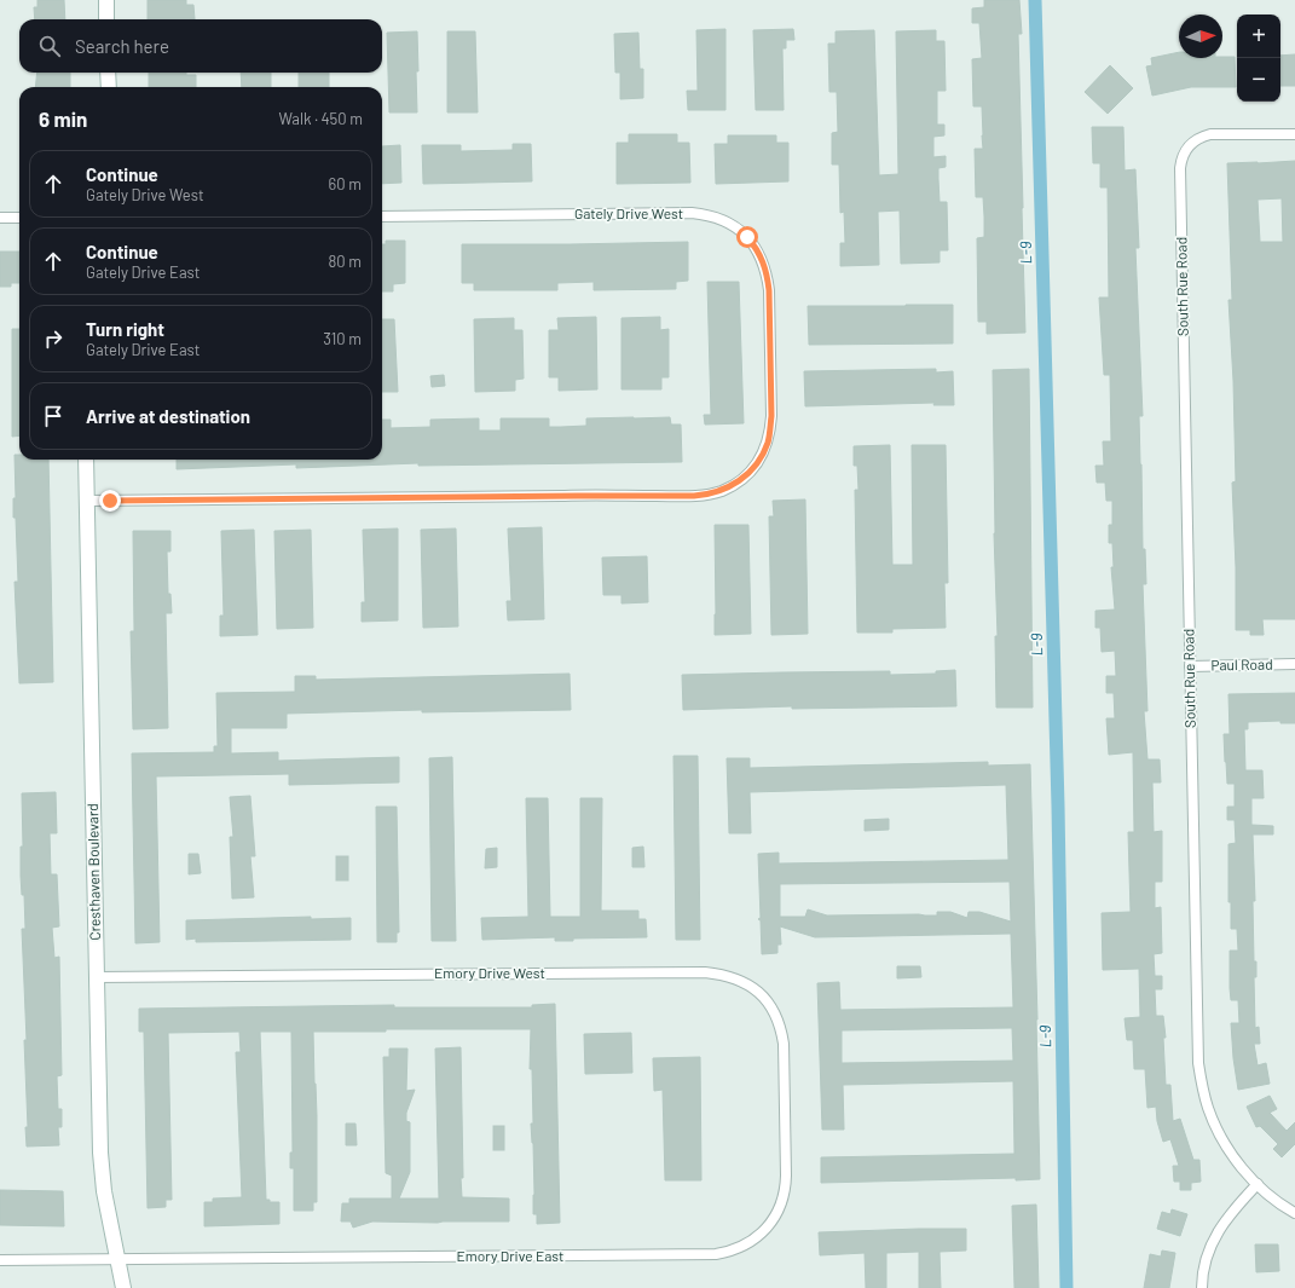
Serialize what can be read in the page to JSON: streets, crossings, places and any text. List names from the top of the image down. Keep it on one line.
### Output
{"streets":{"street":["Gately Drive West","South Rue Road","Paul Road","Cresthaven Boulevard","Emory Drive West","Emory Drive East"]},"crossings":[["Gately Drive West","Cresthaven Boulevard"],["South Rue Road","Paul Road"],["Cresthaven Boulevard","Emory Drive West"],["Cresthaven Boulevard","Emory Drive East"],["Emory Drive West","Emory Drive East"]],"water":["L-9"],"north":"right","page":{"map_buttons":["+","−"],"search":"Search here","heading":["6 min","Walk · 450 m"],"list":[["Continue","Gately Drive West","60 m"],["Continue","Gately Drive East","80 m"],["Turn right","Gately Drive East","310 m"],"Arrive at destination"]}}
